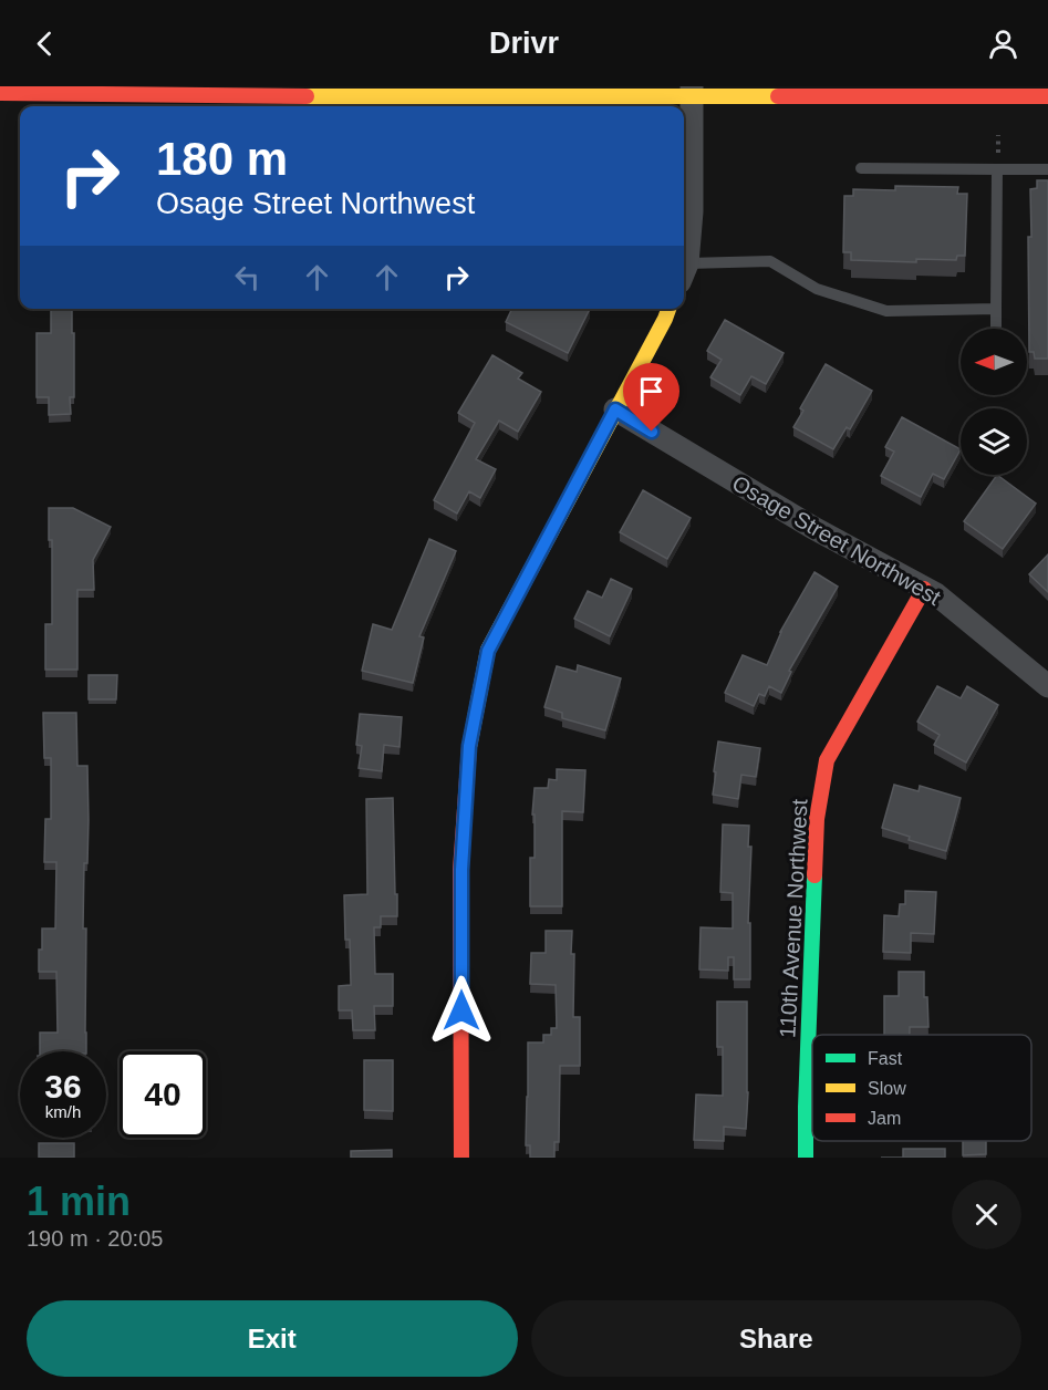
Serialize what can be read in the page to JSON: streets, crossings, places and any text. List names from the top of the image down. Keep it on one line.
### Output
{"streets":{"street":["Osage Street Northwest","110th Avenue Northwest"]},"crossings":[["Osage Street Northwest","110th Avenue Northwest"]],"legend":["Fast","Slow","Jam"],"north":"left","page":{"header":"Drivr","turn":["180 m","Osage Street Northwest"],"speed":"36 km/h","limit":"40","heading":["1 min","190 m · 20:05"],"buttons":["Exit","Share"]}}
